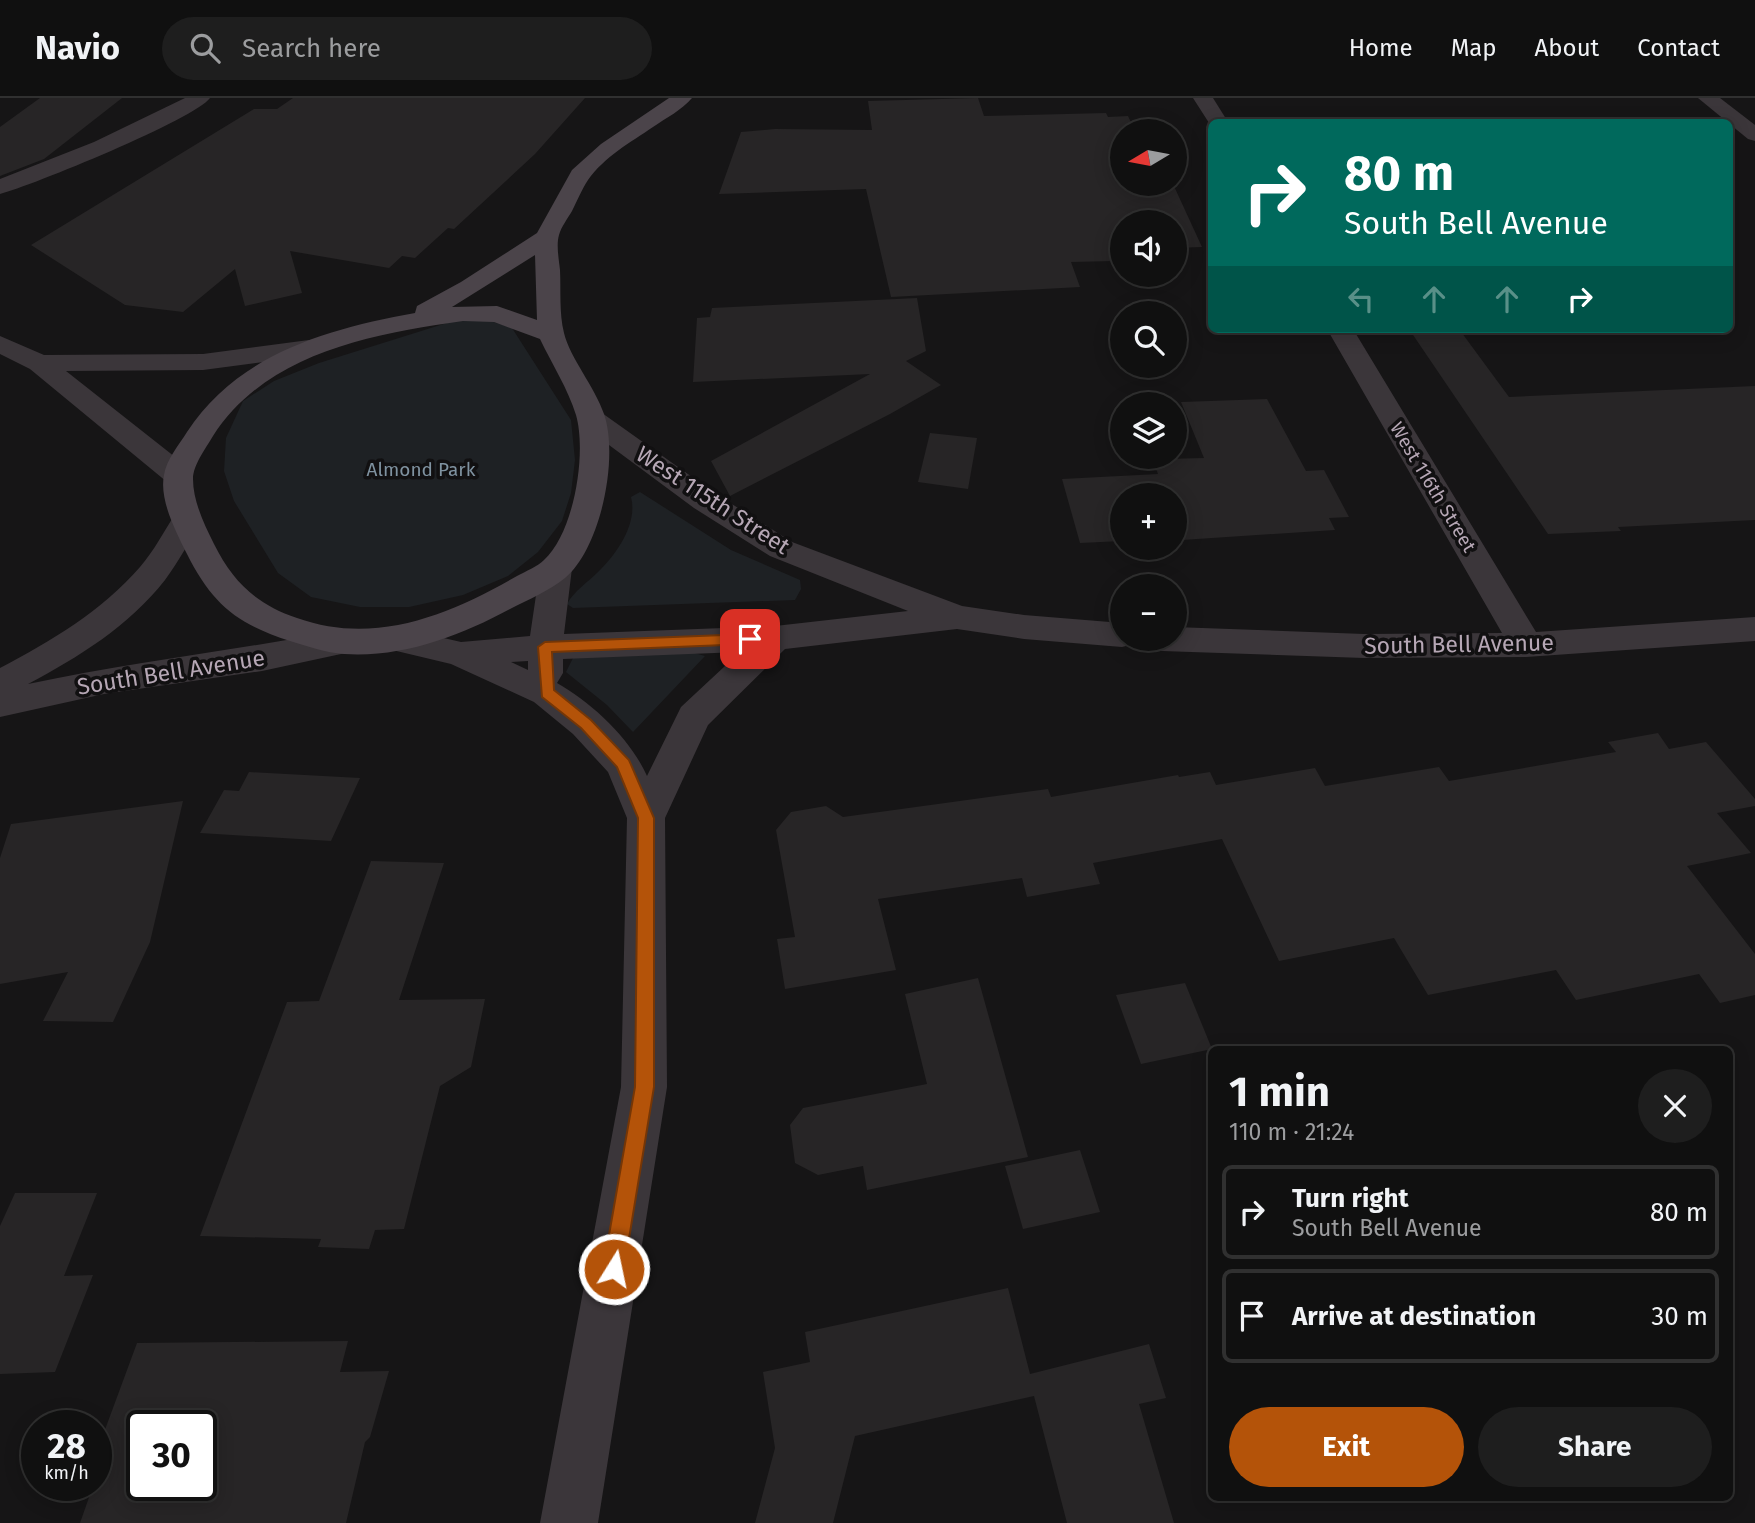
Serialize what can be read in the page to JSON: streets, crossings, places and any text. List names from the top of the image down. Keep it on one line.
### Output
{"streets":{"street":["West 116th Street","West 115th Street","South Bell Avenue"]},"crossings":[["West 116th Street","South Bell Avenue"]],"parks":["Almond Park"],"north":"left","page":{"header":"Navio","search":"Search here","nav":["Home","Map","About","Contact"],"map_buttons":["+","−"],"turn":["80 m","South Bell Avenue"],"heading":["1 min","110 m · 21:24"],"list":[{"name":"Turn right","note":"South Bell Avenue","value":"80 m"},{"name":"Arrive at destination","value":"30 m"}],"buttons":["Exit","Share"],"speed":"28 km/h","limit":"30"}}
